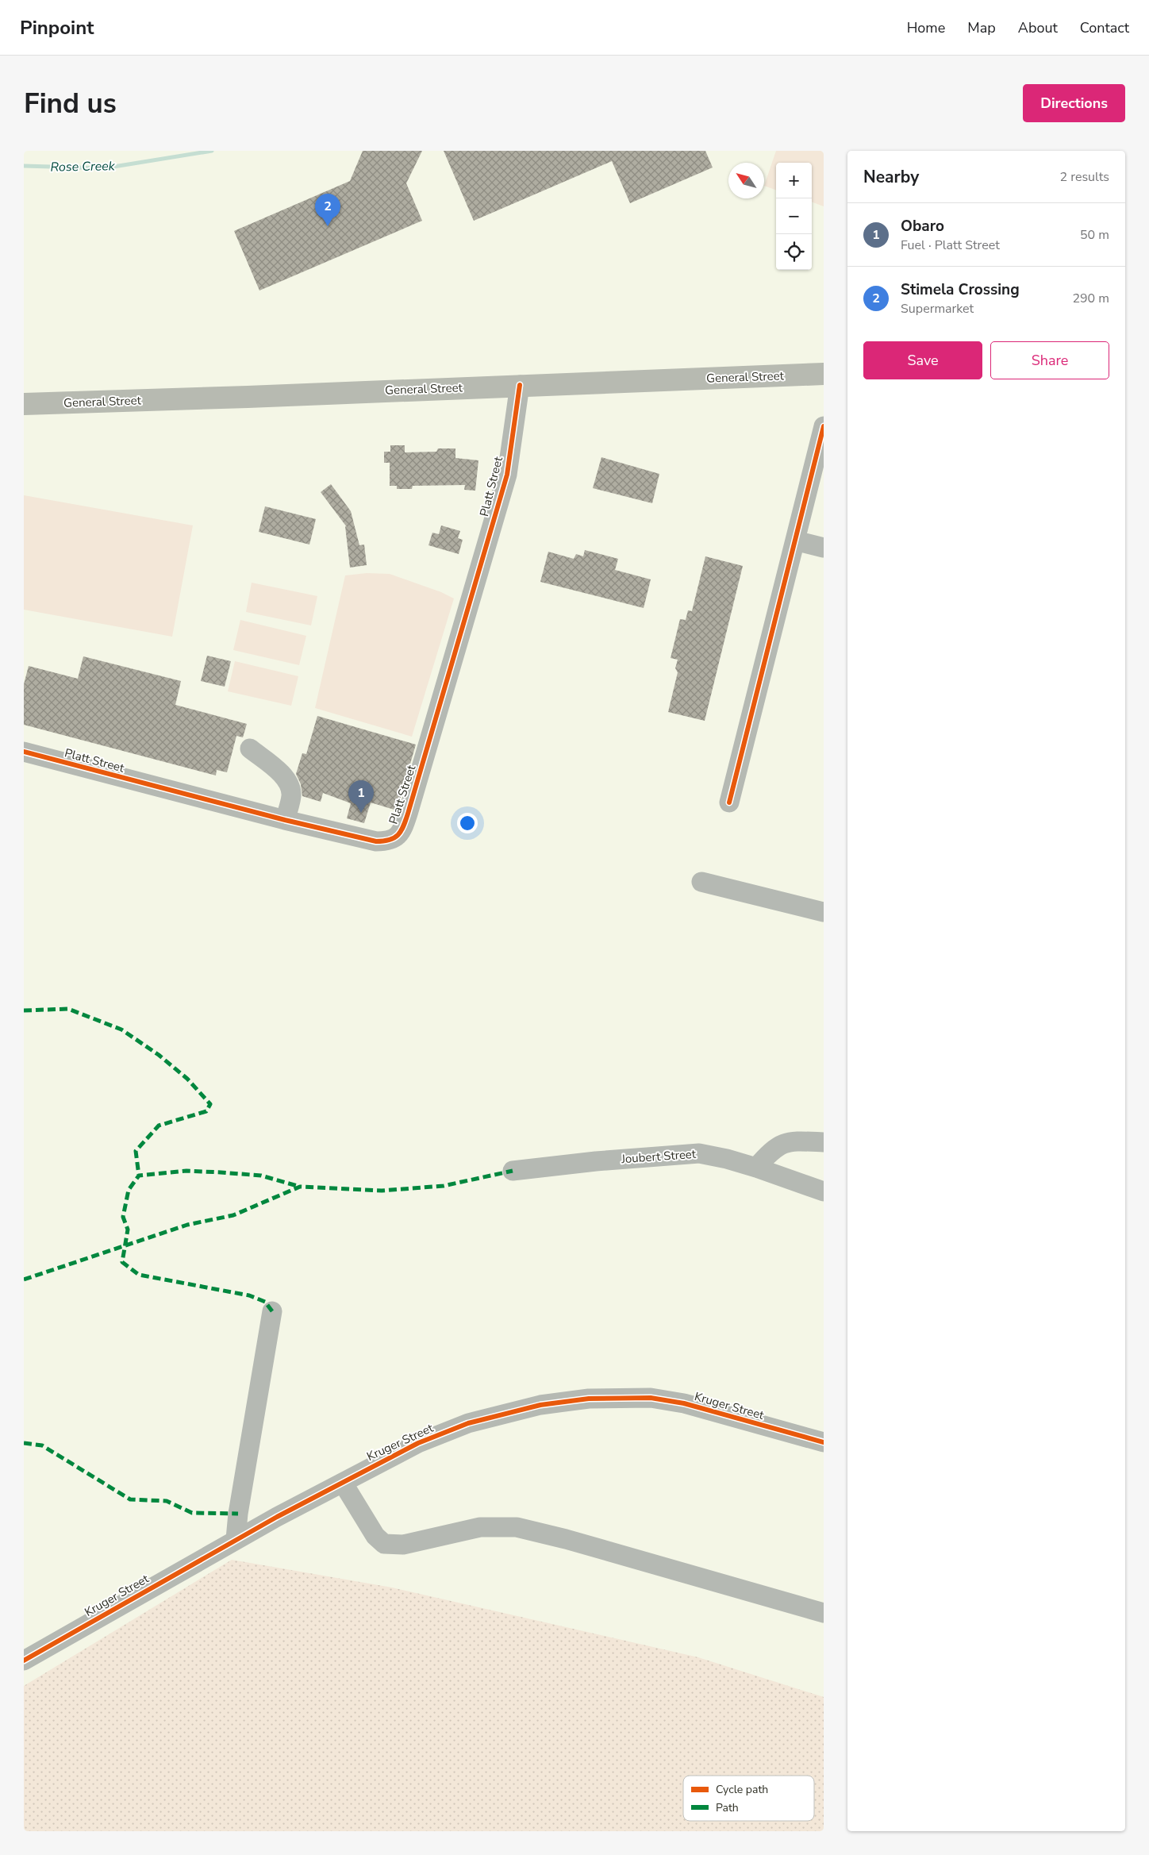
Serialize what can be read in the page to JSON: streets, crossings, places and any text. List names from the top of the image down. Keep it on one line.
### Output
{"streets":{"main road":["General Street"],"street":["Platt Street","Joubert Street","Kruger Street"]},"crossings":[["General Street","Platt Street"]],"water":["Rose Creek"],"legend":["Cycle path","Path"],"north":"top left","page":{"header":"Pinpoint","nav":["Home","Map","About","Contact"],"buttons":["Directions",["Save","Share"]],"title":"Find us","heading":["Nearby","2 results"],"map_buttons":["+","−"],"pins":["2","1"],"list":[{"mark":"1","name":"Obaro","note":"Fuel · Platt Street","value":"50 m"},{"mark":"2","name":"Stimela Crossing","note":"Supermarket","value":"290 m"}]}}
